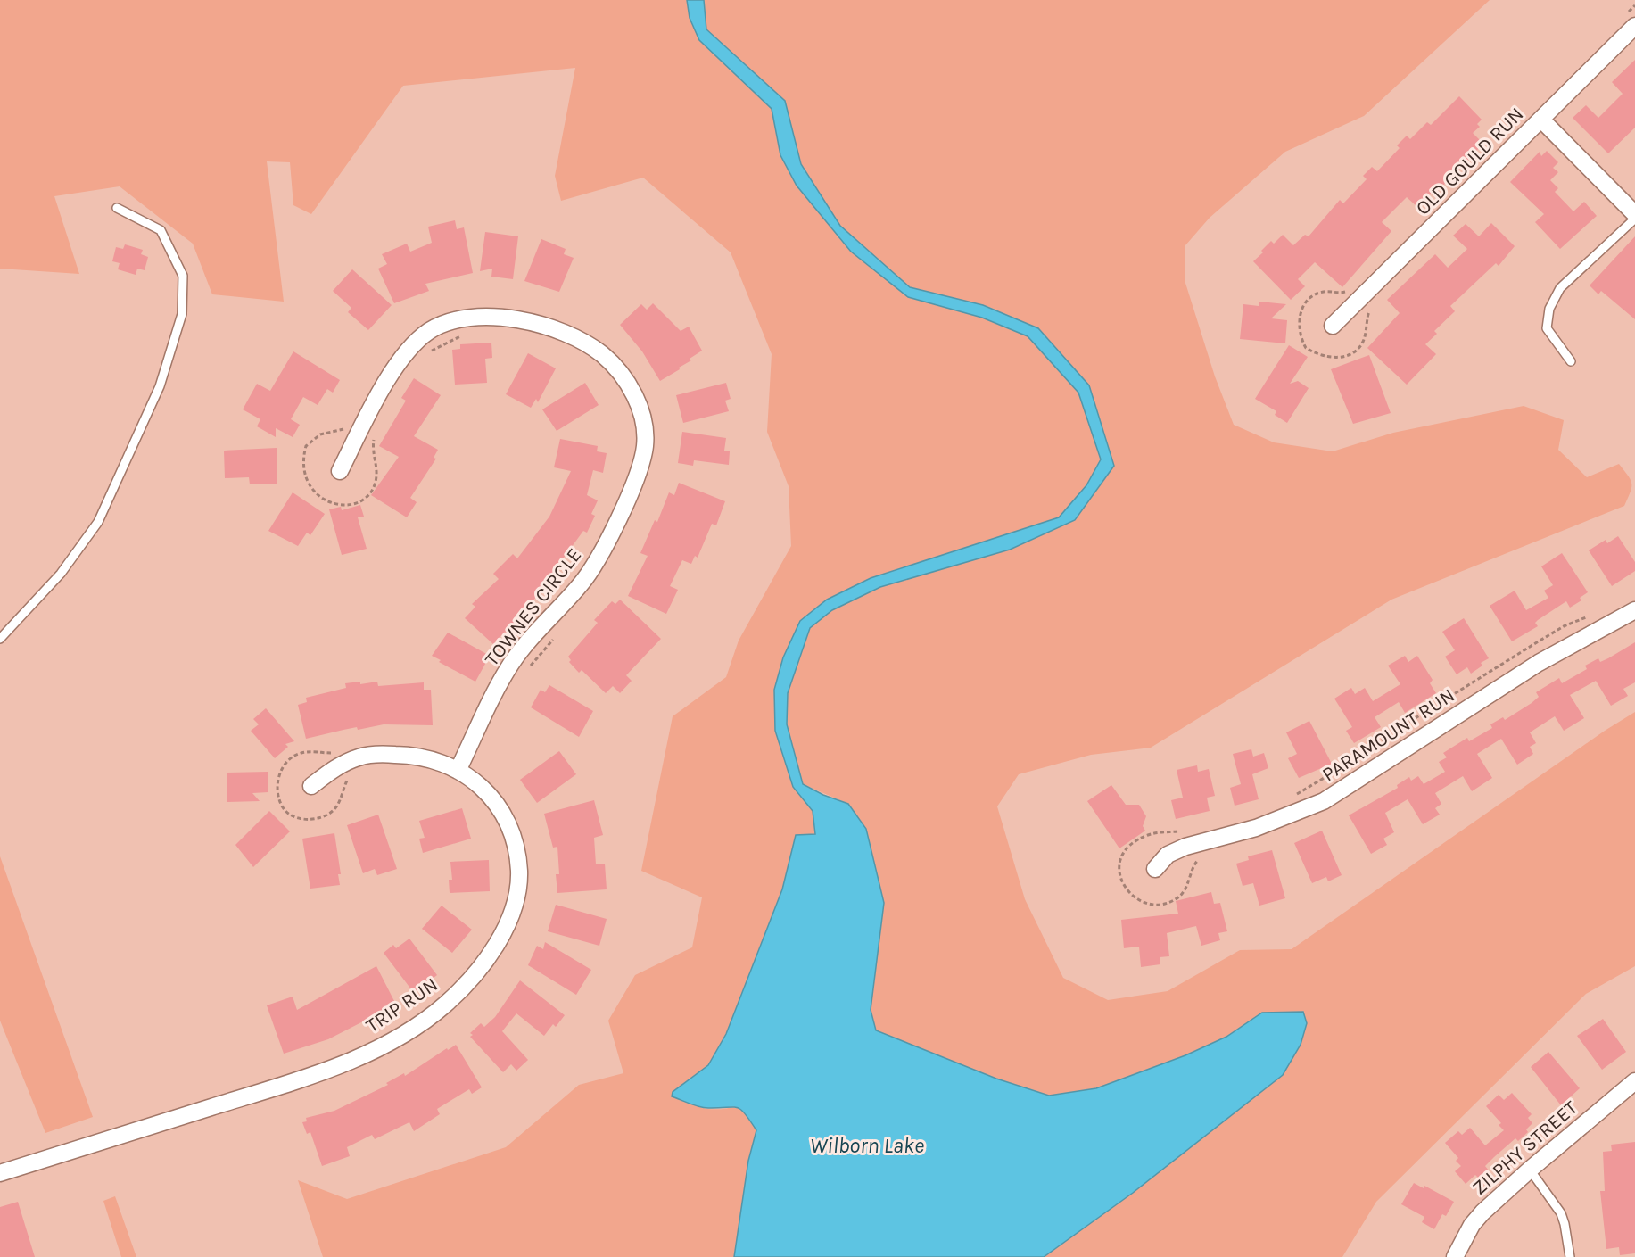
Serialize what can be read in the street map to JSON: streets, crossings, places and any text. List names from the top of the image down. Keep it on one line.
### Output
{"streets":{"street":["OLD GOULD RUN","TOWNES CIRCLE","PARAMOUNT RUN","TRIP RUN","ZILPHY STREET"]},"crossings":[["TOWNES CIRCLE","TRIP RUN"]],"water":["Wilborn Lake"]}
